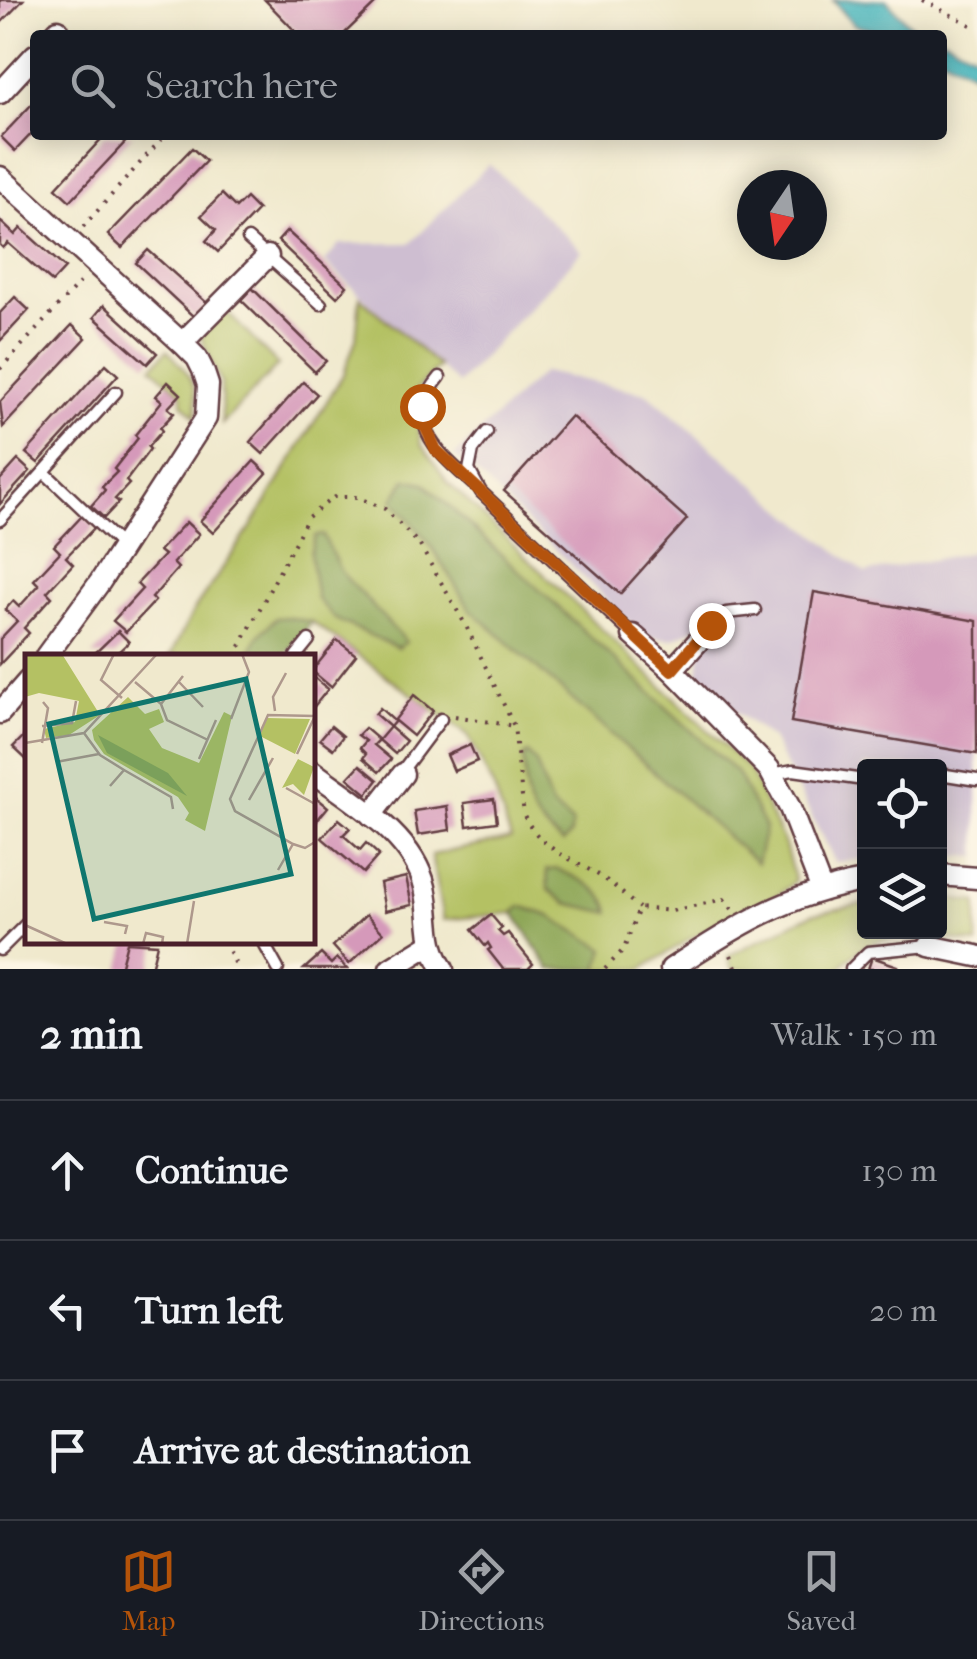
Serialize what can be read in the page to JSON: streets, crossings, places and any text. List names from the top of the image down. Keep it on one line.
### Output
{"north":"bottom","page":{"search":"Search here","heading":["2 min","Walk · 150 m"],"list":[["Continue","130 m"],["Turn left","20 m"],"Arrive at destination"],"nav":["Map","Directions","Saved"]}}
